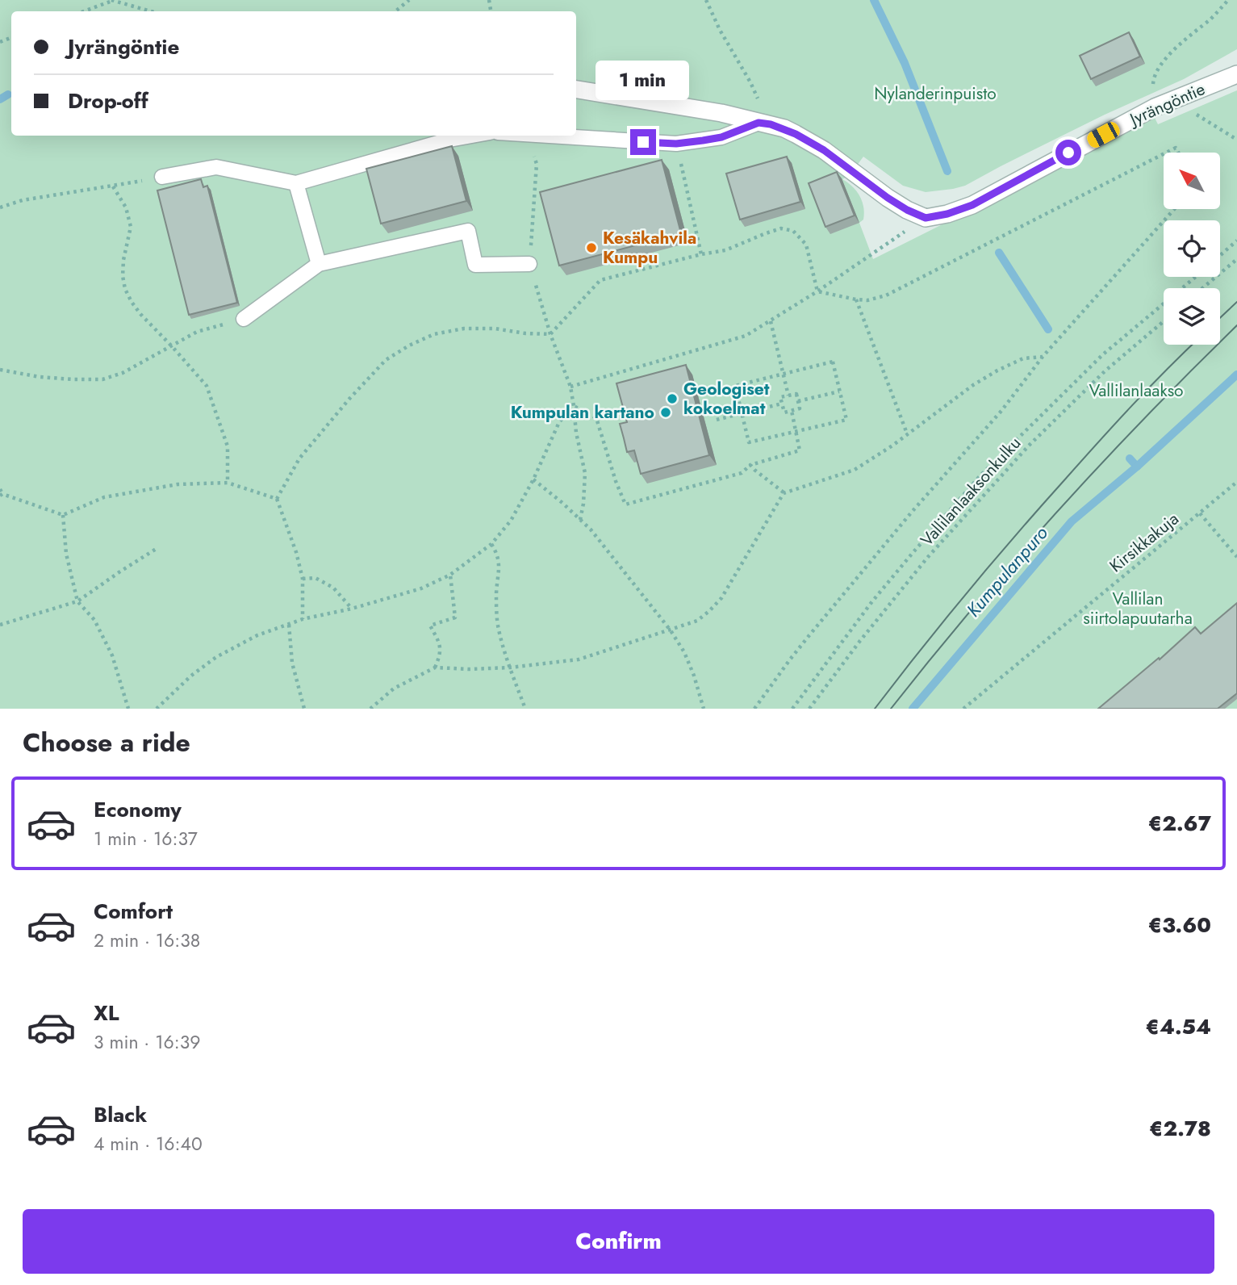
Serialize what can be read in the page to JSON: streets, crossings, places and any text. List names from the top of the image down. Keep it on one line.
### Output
{"streets":{"street":["Jyrängöntie"],"path":["Vallilanlaaksonkulku","Kirsikkakuja"]},"water":["Kumpulanpuro"],"parks":["Nylanderinpuisto","Vallilanlaakso","Vallilan siirtolapuutarha"],"places":["Kesäkahvila Kumpu","Geologiset kokoelmat","Kumpulan kartano"],"north":"top left","page":{"banner":["Jyrängöntie","Drop-off"],"bubble":"1 min","heading":"Choose a ride","list":[{"name":"Economy","note":"1 min · 16:37","value":"€2.67"},{"name":"Comfort","note":"2 min · 16:38","value":"€3.60"},{"name":"XL","note":"3 min · 16:39","value":"€4.54"},{"name":"Black","note":"4 min · 16:40","value":"€2.78"}],"buttons":"Confirm"}}
